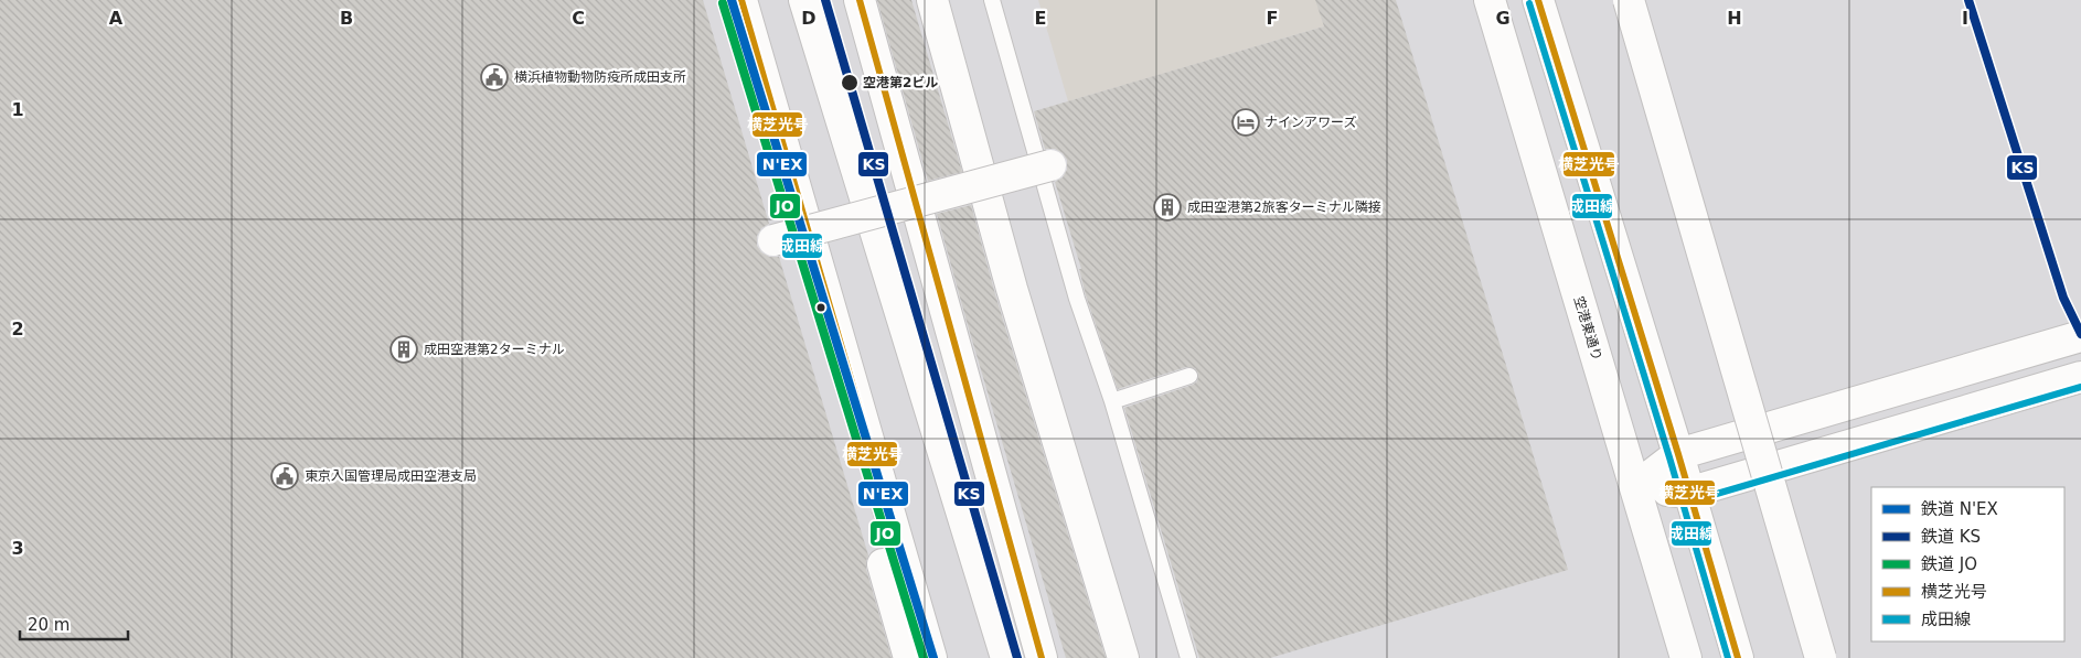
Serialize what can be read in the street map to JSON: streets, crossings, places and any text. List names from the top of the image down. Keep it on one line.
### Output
{"streets":{"street":["空港東通り"]},"places":{"public building":["横浜植物動物防疫所成田支所","東京入国管理局成田空港支局"],"other":["空港第2ビル"],"hotel":["ナインアワーズ"],"building":["成田空港第2旅客ターミナル隣接","成田空港第2ターミナル"]},"lines":["rail line N'EX","rail line KS","transit line 横芝光号","transit line 成田線","rail line JO"],"legend":["鉄道 N'EX","鉄道 KS","鉄道 JO","横芝光号","成田線"],"scale_bar":"20 m","grid":{"columns":["A","B","C","D","E","F","G","H","I"],"rows":["1","2","3"]}}
